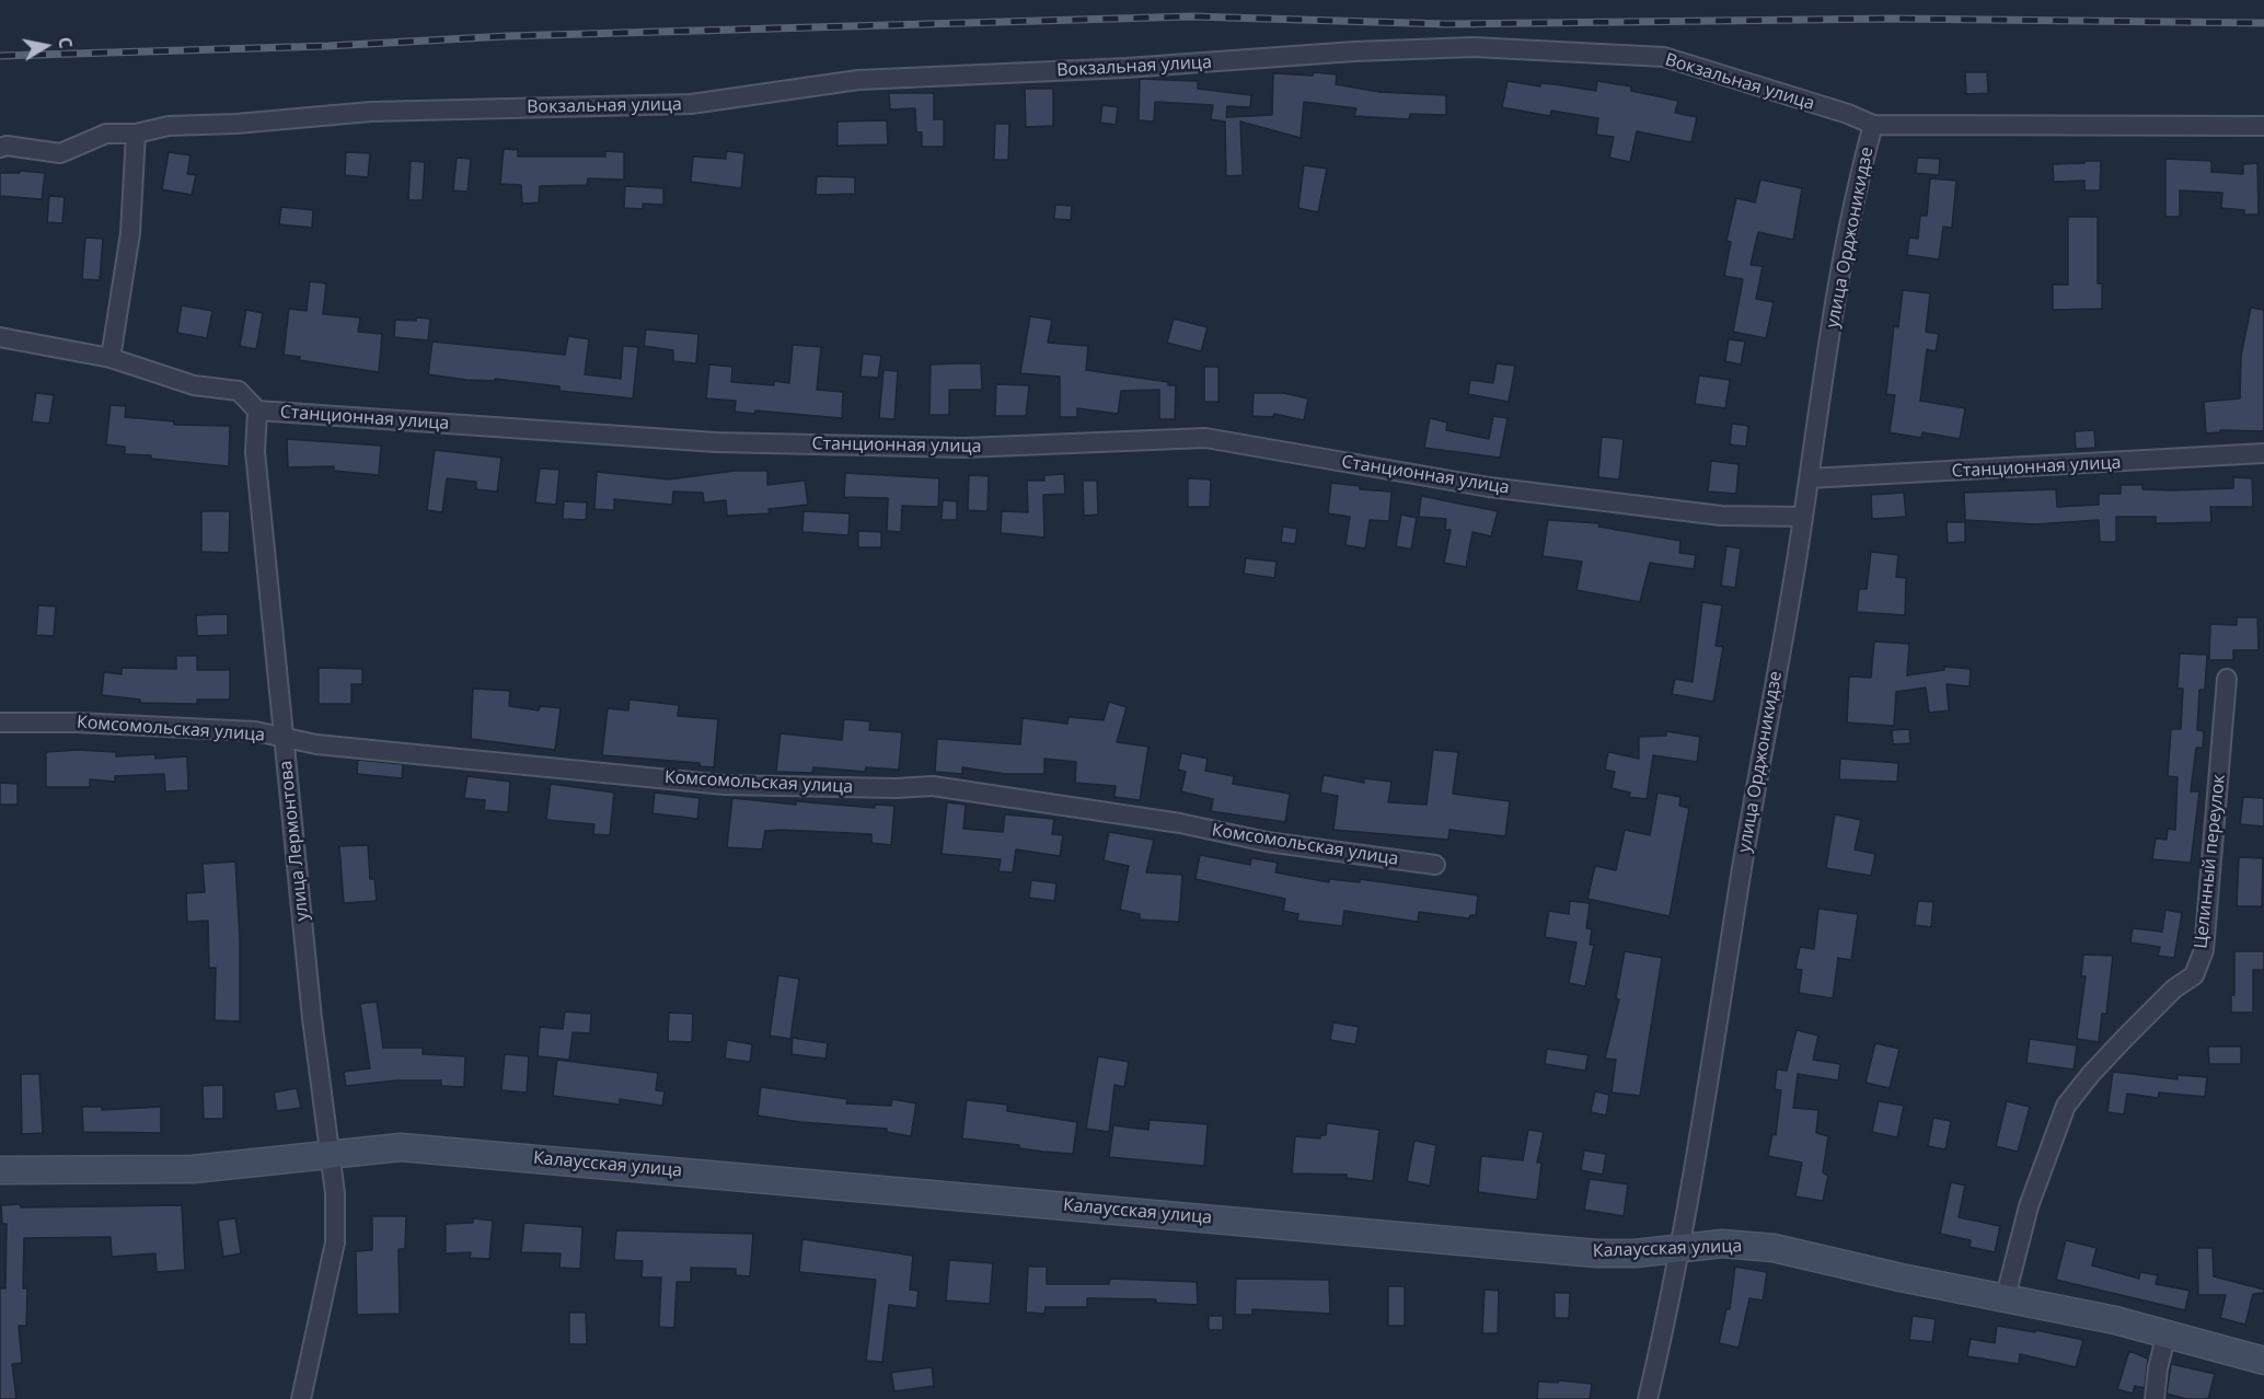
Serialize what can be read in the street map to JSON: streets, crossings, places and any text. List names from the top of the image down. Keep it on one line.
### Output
{"streets":{"street":["Вокзальная улица","улица Орджоникидзе","Станционная улица","Комсомольская улица","улица Лермонтова","Целинный переулок","Калаусская улица"]},"crossings":[["Вокзальная улица","улица Орджоникидзе"],["улица Орджоникидзе","Станционная улица"],["улица Орджоникидзе","Калаусская улица"],["Станционная улица","улица Лермонтова"],["Комсомольская улица","улица Лермонтова"],["улица Лермонтова","Калаусская улица"],["Целинный переулок","Калаусская улица"]],"north":"right"}
